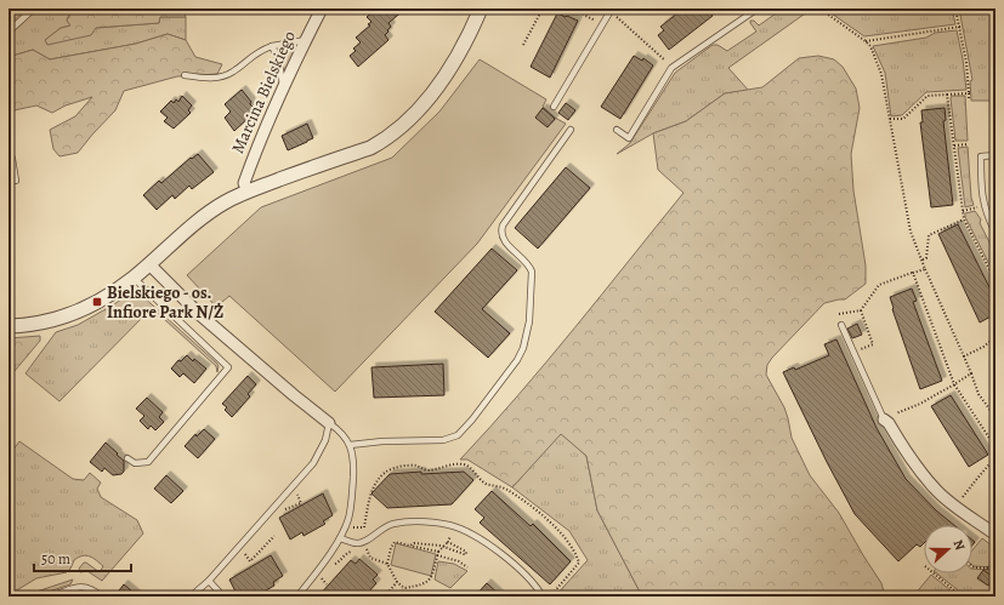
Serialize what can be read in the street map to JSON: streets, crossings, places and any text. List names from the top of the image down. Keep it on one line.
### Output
{"streets":{"street":["Marcina Bielskiego"]},"places":{"transit":["Bielskiego - os. Infiore Park N/Ż"]},"scale_bar":"50 m","north":"right"}
